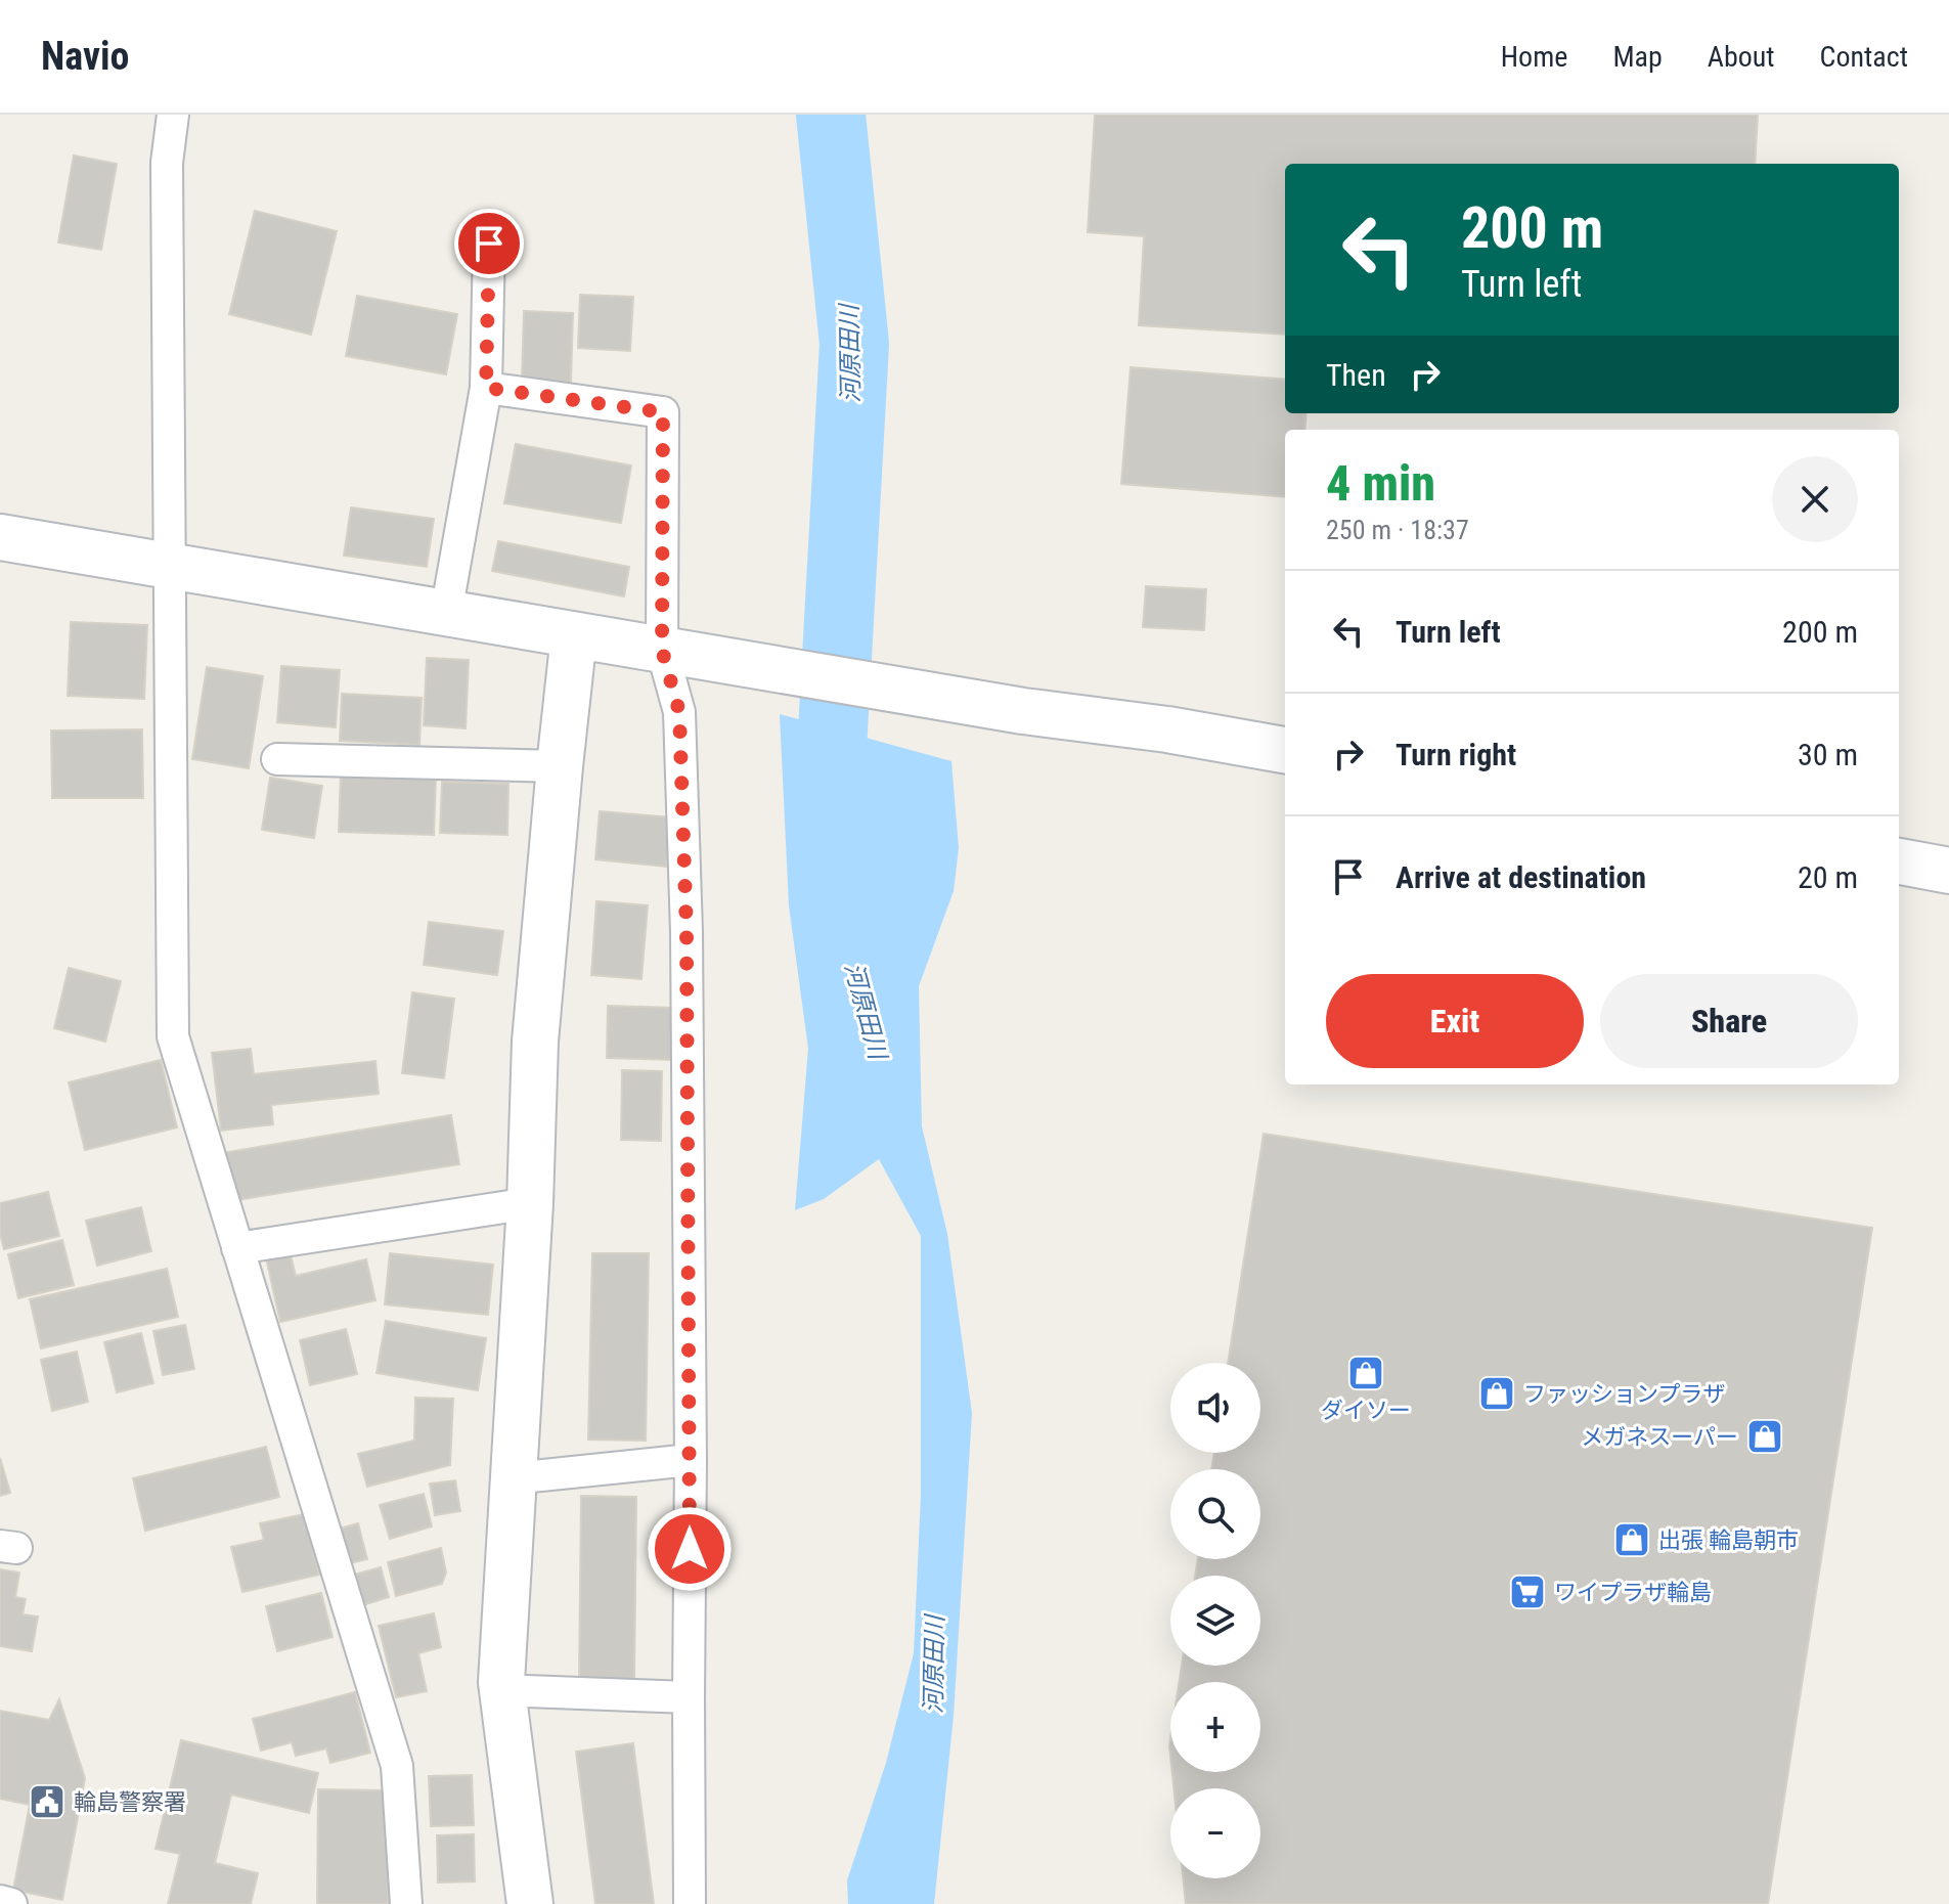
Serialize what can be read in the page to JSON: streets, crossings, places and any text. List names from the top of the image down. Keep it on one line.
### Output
{"water":["河原田川"],"places":{"shop":["ダイソー","ファッションプラザ","メガネスーパー","出張 輪島朝市"],"supermarket":["ワイプラザ輪島"],"public building":["輪島警察署"]},"page":{"header":"Navio","nav":["Home","Map","About","Contact"],"turn":["200 m","Turn left"],"then":"Then","heading":["4 min","250 m · 18:37"],"list":[{"name":"Turn left","value":"200 m"},{"name":"Turn right","value":"30 m"},{"name":"Arrive at destination","value":"20 m"}],"buttons":["Exit","Share"],"map_buttons":["+","−"]}}
